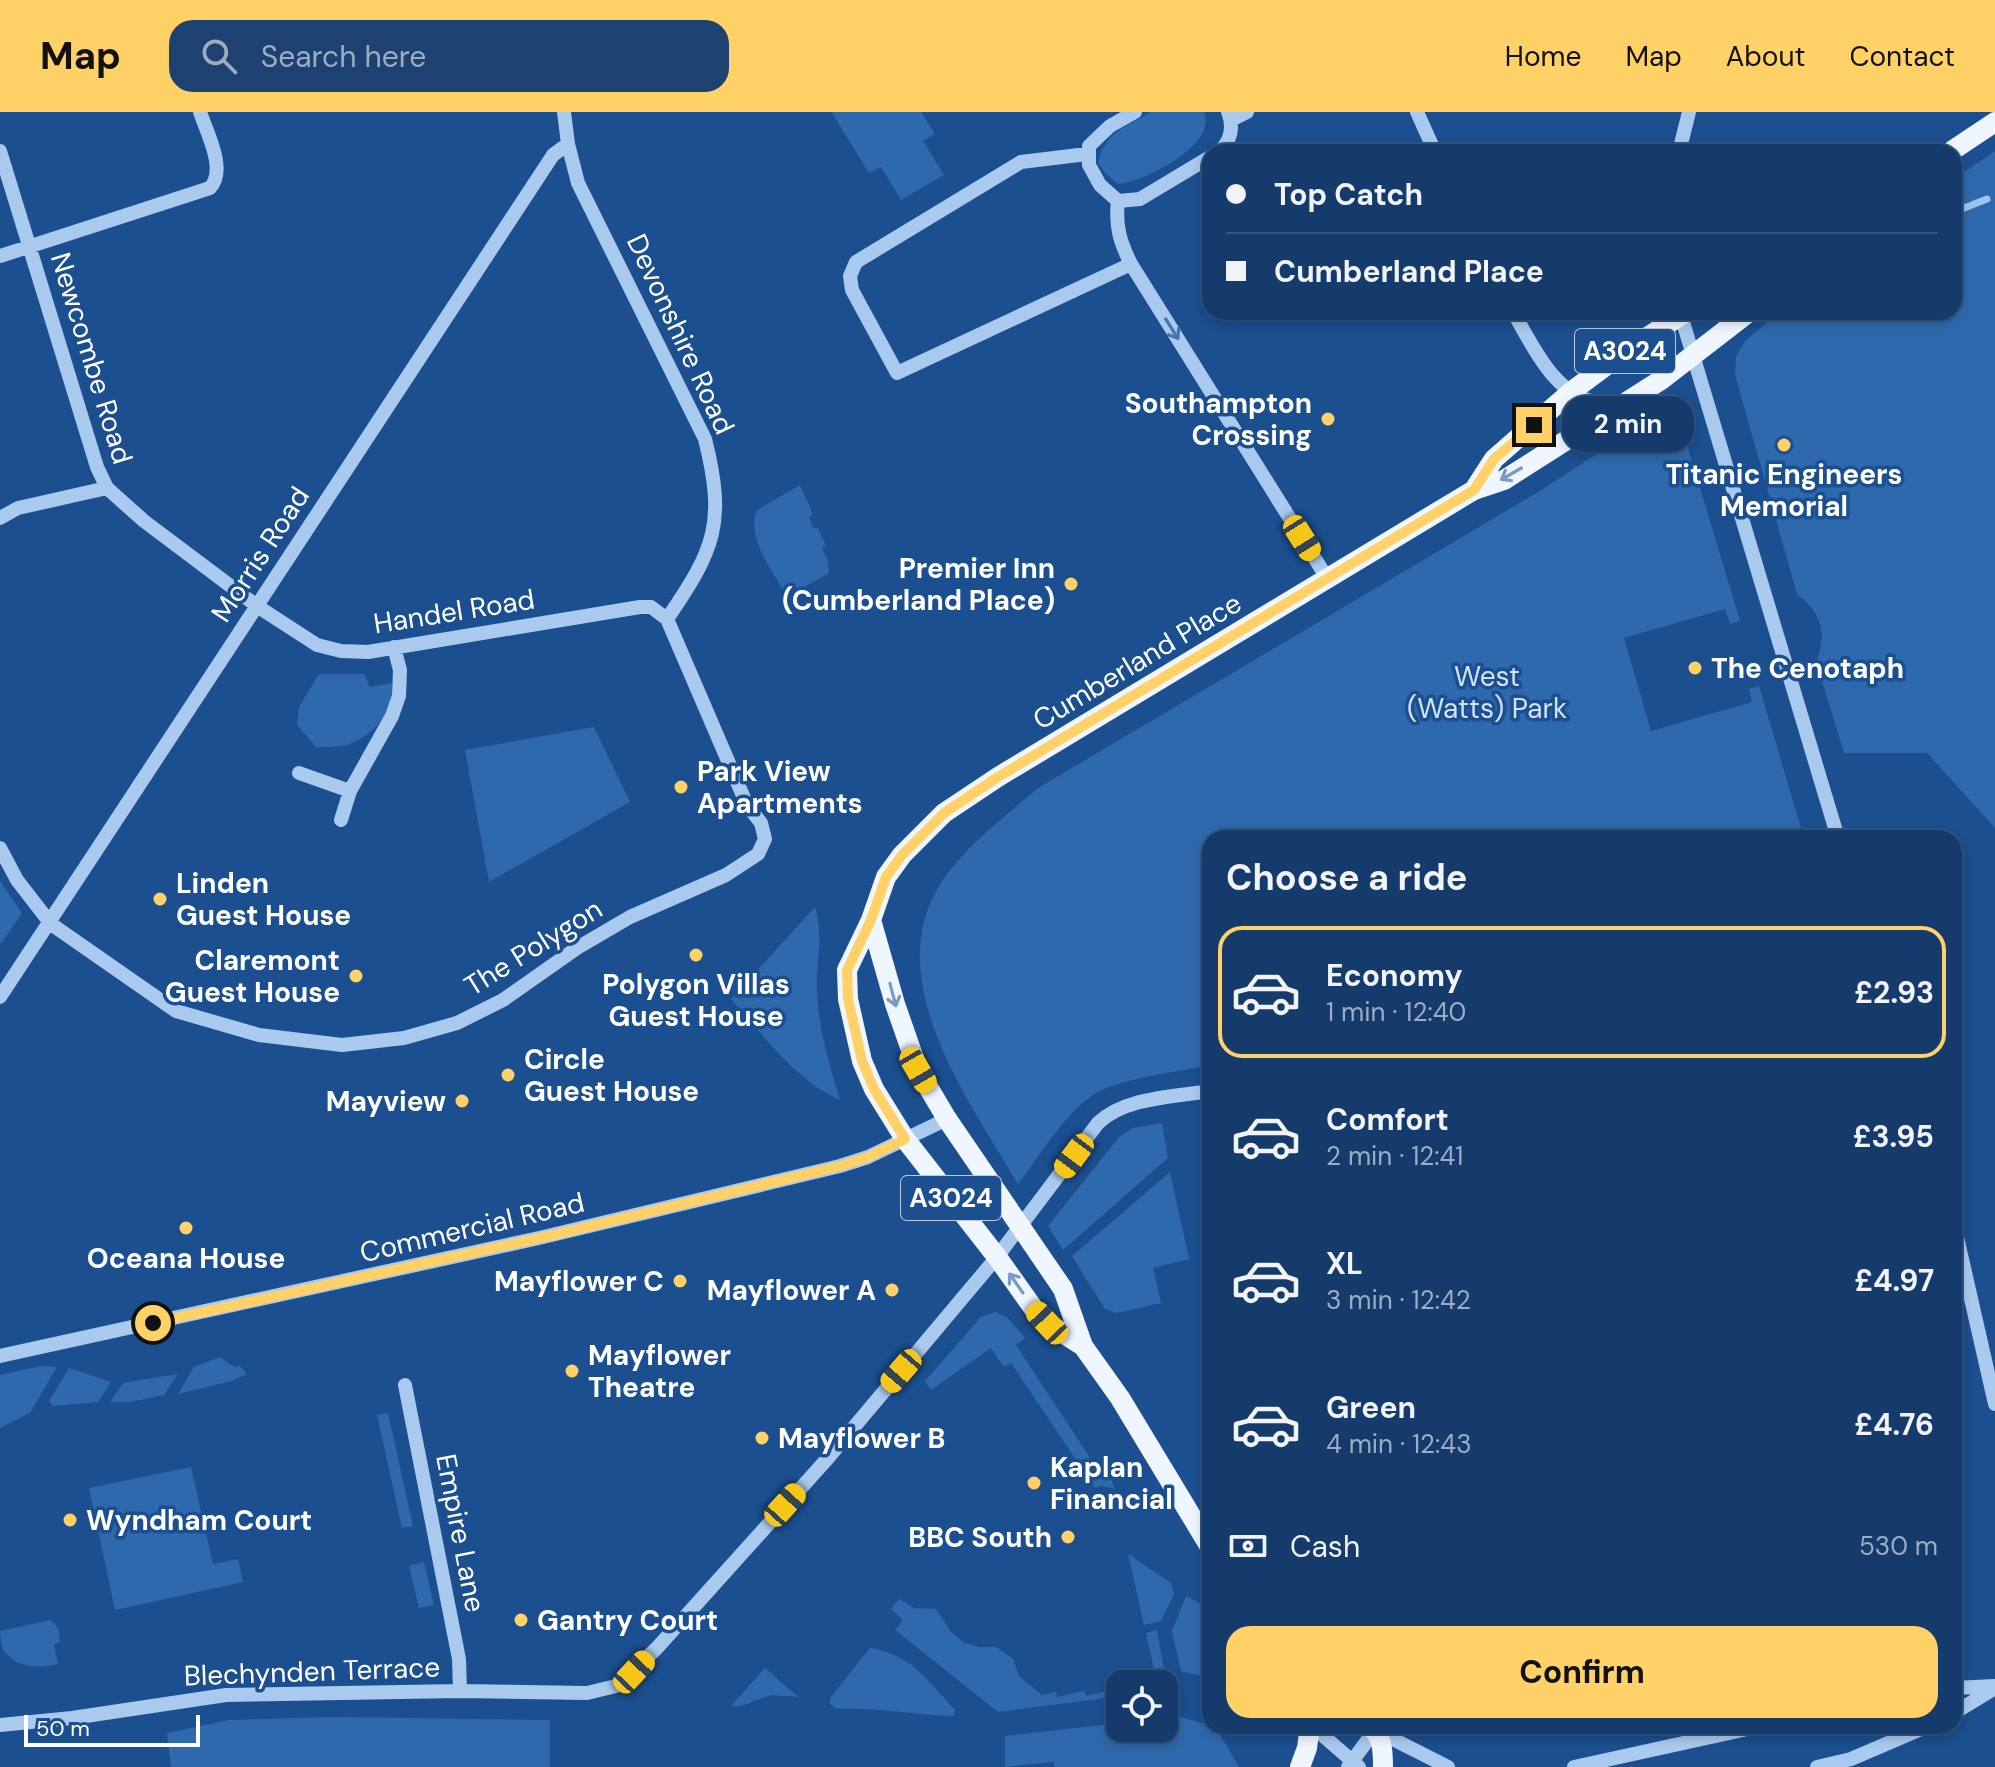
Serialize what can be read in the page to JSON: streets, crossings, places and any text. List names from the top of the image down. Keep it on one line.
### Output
{"streets":{"main road":["A3024","Cumberland Place"],"street":["Devonshire Road","Newcombe Road","Morris Road","Handel Road","The Polygon","Commercial Road","Empire Lane","Blechynden Terrace"]},"crossings":[["Devonshire Road","Morris Road"],["Devonshire Road","Handel Road"],["Devonshire Road","The Polygon"],["A3024","Cumberland Place"],["A3024","Commercial Road"],["A3024","Blechynden Terrace"],["Newcombe Road","Morris Road"],["Newcombe Road","Handel Road"],["Morris Road","Handel Road"],["Morris Road","The Polygon"],["Handel Road","The Polygon"],["Cumberland Place","Commercial Road"],["Cumberland Place","Blechynden Terrace"],["Empire Lane","Blechynden Terrace"]],"parks":["West (Watts) Park"],"places":["Southampton Crossing","Titanic Engineers Memorial","Premier Inn (Cumberland Place)","The Cenotaph","Park View Apartments","Linden Guest House","Polygon Villas Guest House","Claremont Guest House","Circle Guest House","Mayview","Oceana House","Mayflower C","Mayflower A","Mayflower Theatre","Mayflower B","Kaplan Financial","Wyndham Court","BBC South","Gantry Court"],"scale_bar":"50 m","page":{"header":"Map","search":"Search here","nav":["Home","Map","About","Contact"],"banner":["Top Catch","Cumberland Place"],"bubble":"2 min","heading":"Choose a ride","list":[{"name":"Economy","note":"1 min · 12:40","value":"£2.93"},{"name":"Comfort","note":"2 min · 12:41","value":"£3.95"},{"name":"XL","note":"3 min · 12:42","value":"£4.97"},{"name":"Green","note":"4 min · 12:43","value":"£4.76"}],"pay":["Cash","530 m"],"buttons":"Confirm","scale":"50 m"}}
